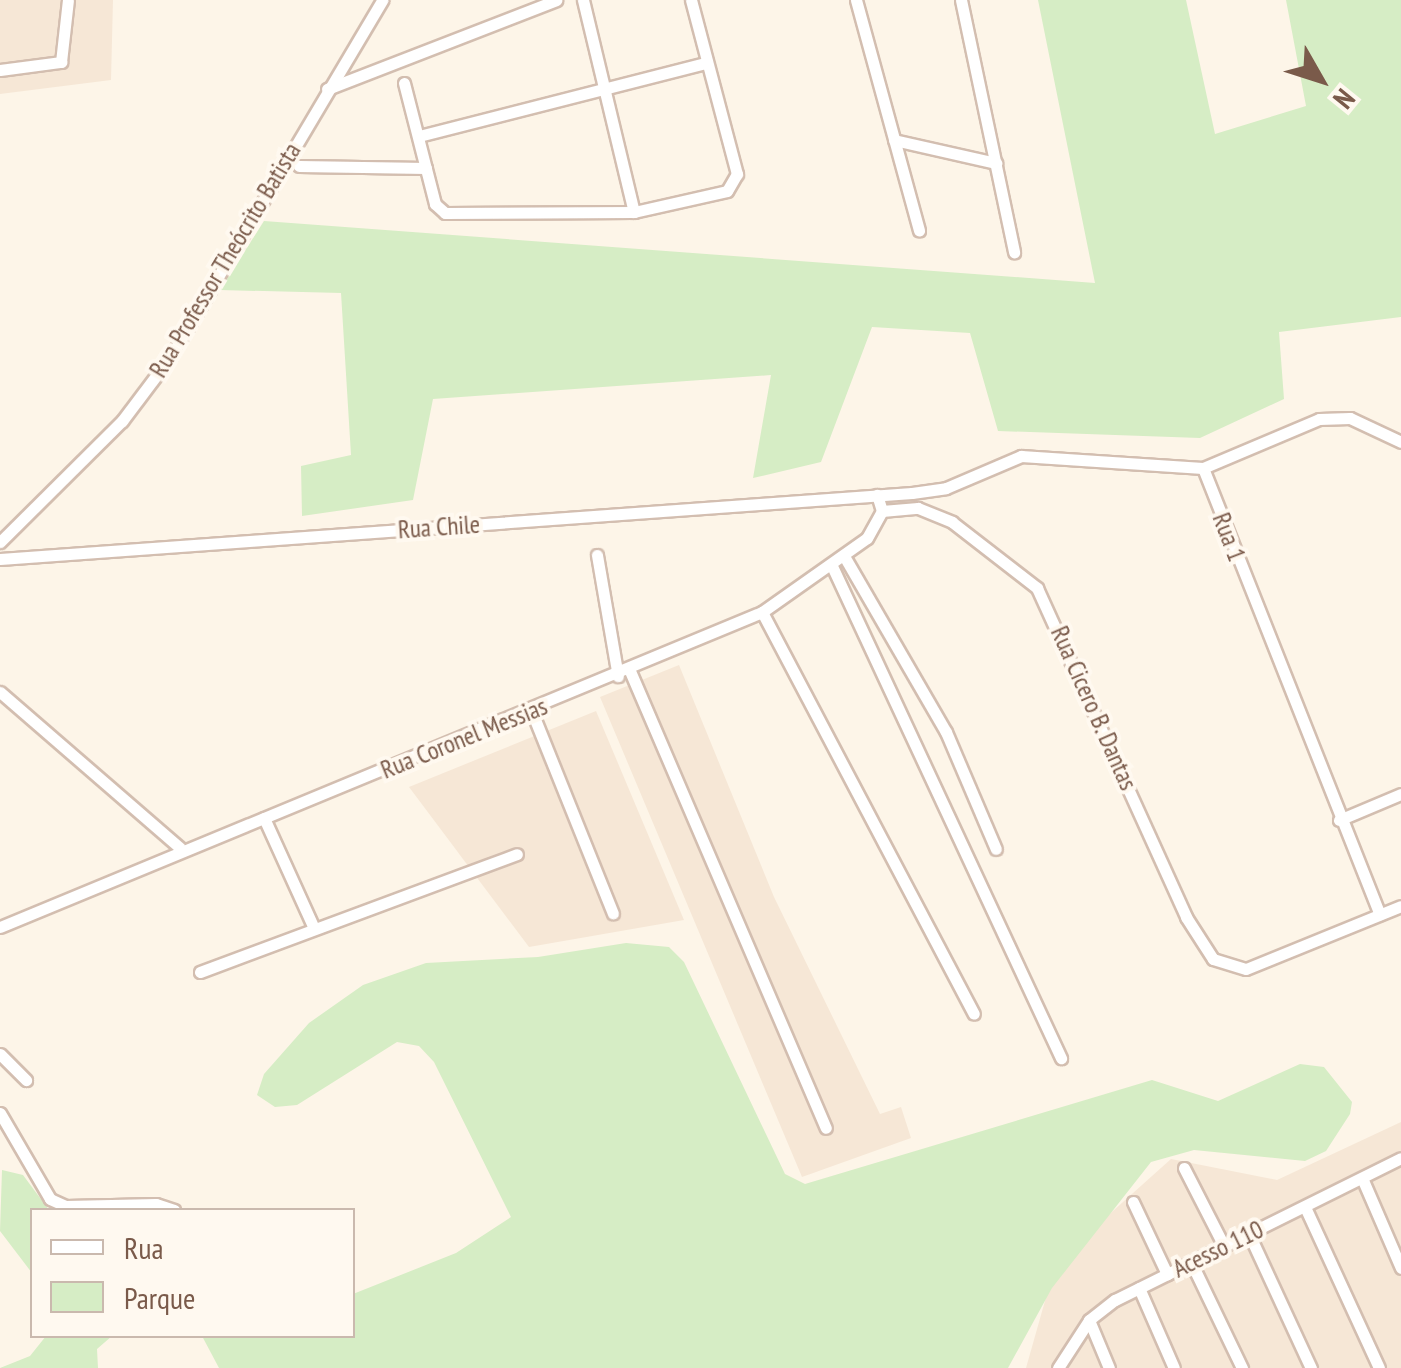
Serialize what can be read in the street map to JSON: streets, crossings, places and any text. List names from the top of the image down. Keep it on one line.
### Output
{"streets":{"street":["Rua Professor Theócrito Batista","Rua Chile","Rua 1","Rua Cicero B. Dantas","Rua Coronel Messias","Acesso 110"]},"crossings":[["Rua 1","Rua Cicero B. Dantas"],["Rua Cicero B. Dantas","Rua Coronel Messias"]],"legend":["Rua","Parque"],"north":"bottom right"}
